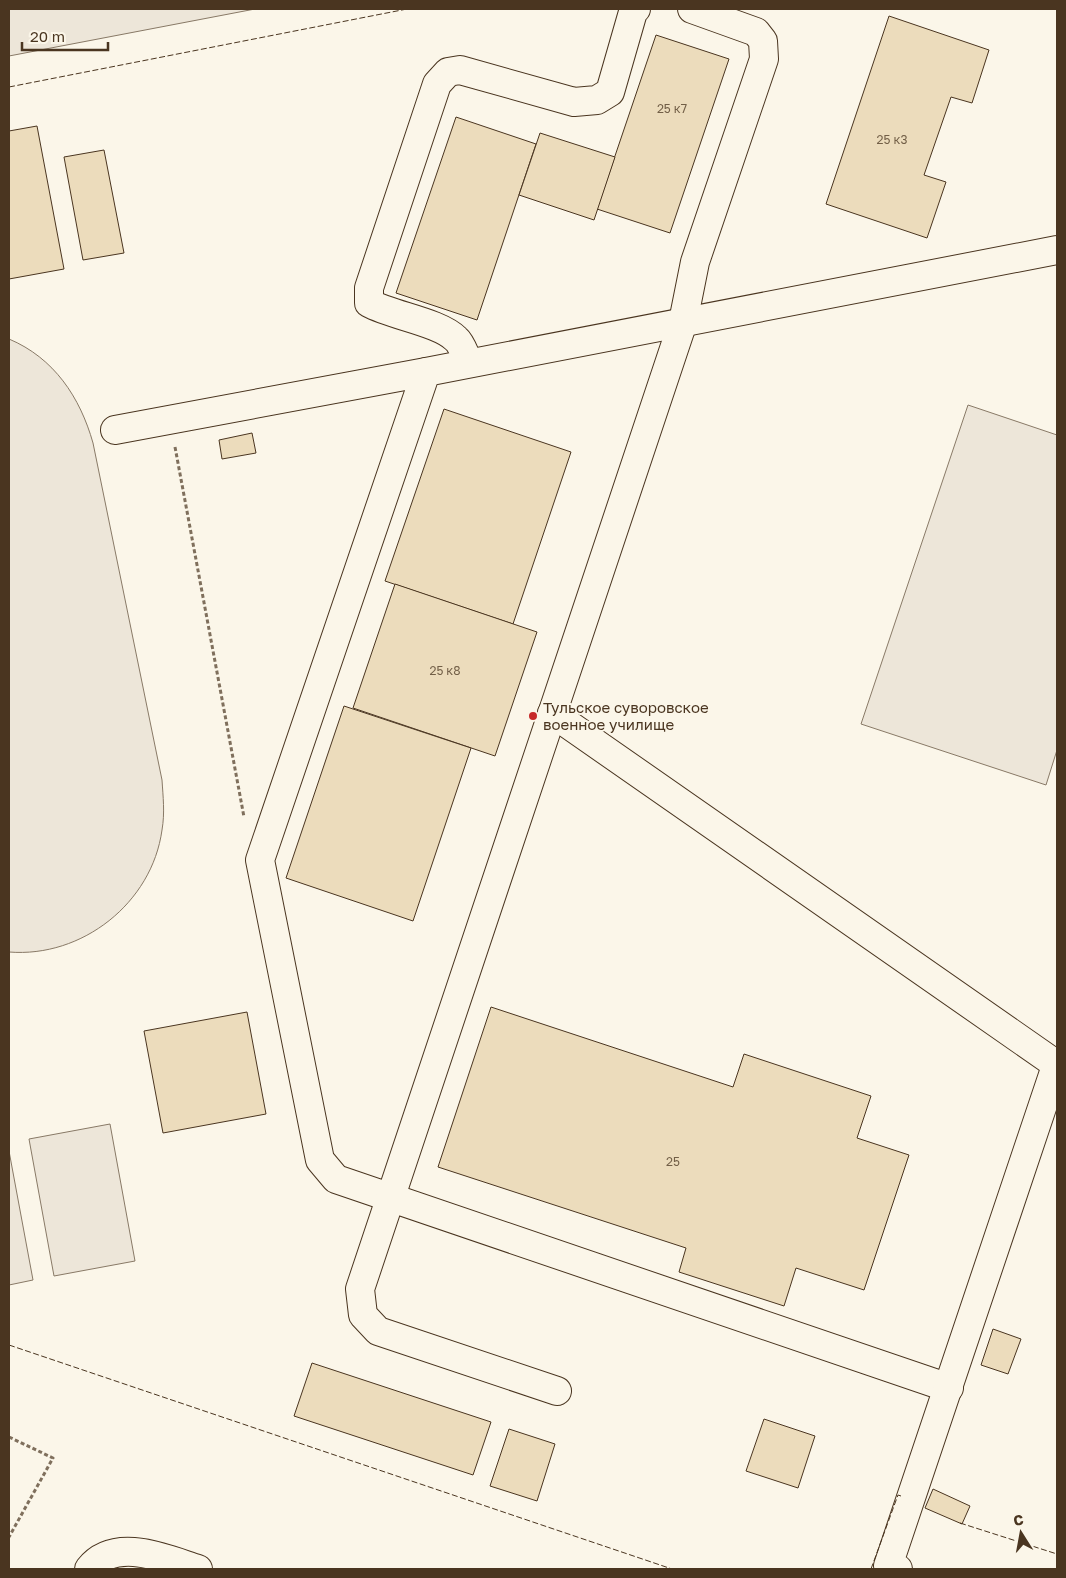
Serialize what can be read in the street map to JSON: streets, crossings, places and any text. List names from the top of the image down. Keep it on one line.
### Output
{"places":["Тульское суворовское военное училище"],"house_numbers":["25 к7","25 к3","25 к8","25"],"scale_bar":"20 m","north":"top"}
